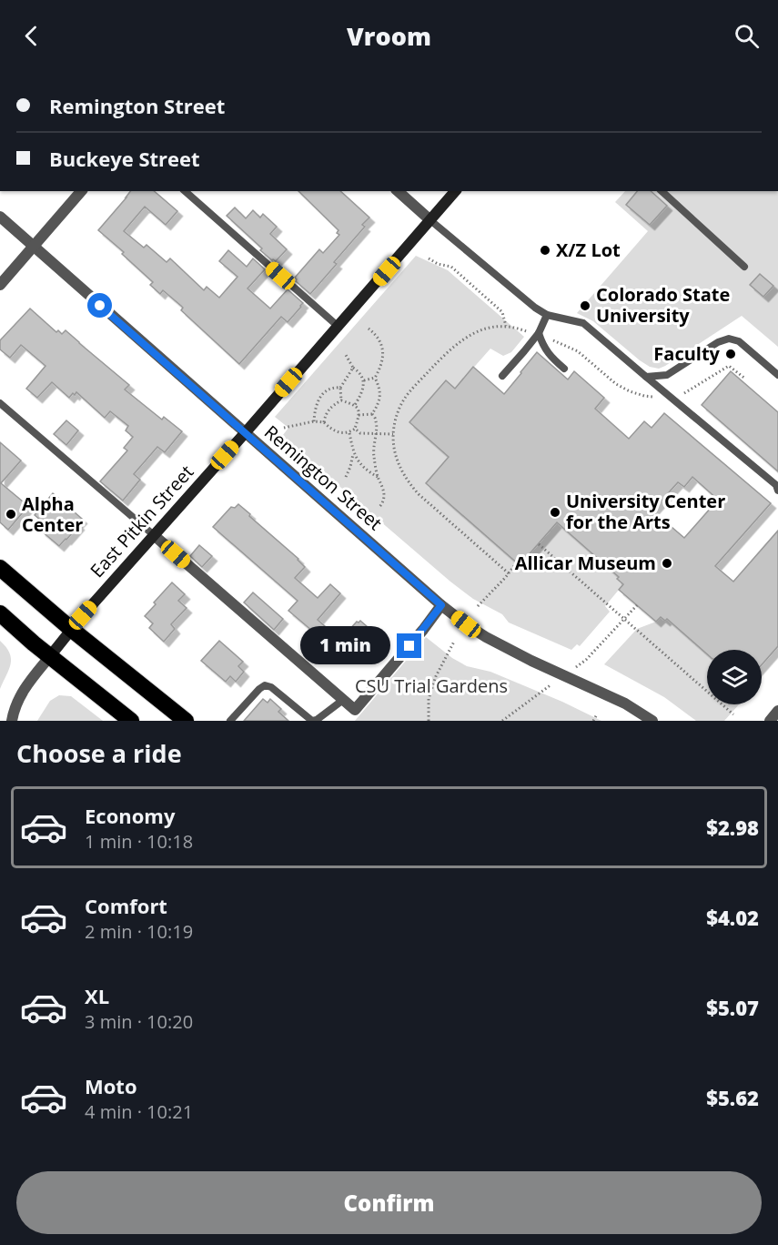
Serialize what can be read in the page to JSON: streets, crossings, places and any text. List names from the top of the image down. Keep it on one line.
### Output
{"streets":{"street":["Remington Street","East Pitkin Street"]},"crossings":[["Remington Street","East Pitkin Street"]],"parks":["CSU Trial Gardens"],"places":["X/Z Lot","Colorado State University","Faculty","University Center for the Arts","Alpha Center","Allicar Museum"],"page":{"header":"Vroom","banner":["Remington Street","Buckeye Street"],"bubble":"1 min","heading":"Choose a ride","list":[{"name":"Economy","note":"1 min · 10:18","value":"$2.98"},{"name":"Comfort","note":"2 min · 10:19","value":"$4.02"},{"name":"XL","note":"3 min · 10:20","value":"$5.07"},{"name":"Moto","note":"4 min · 10:21","value":"$5.62"}],"buttons":"Confirm"}}
